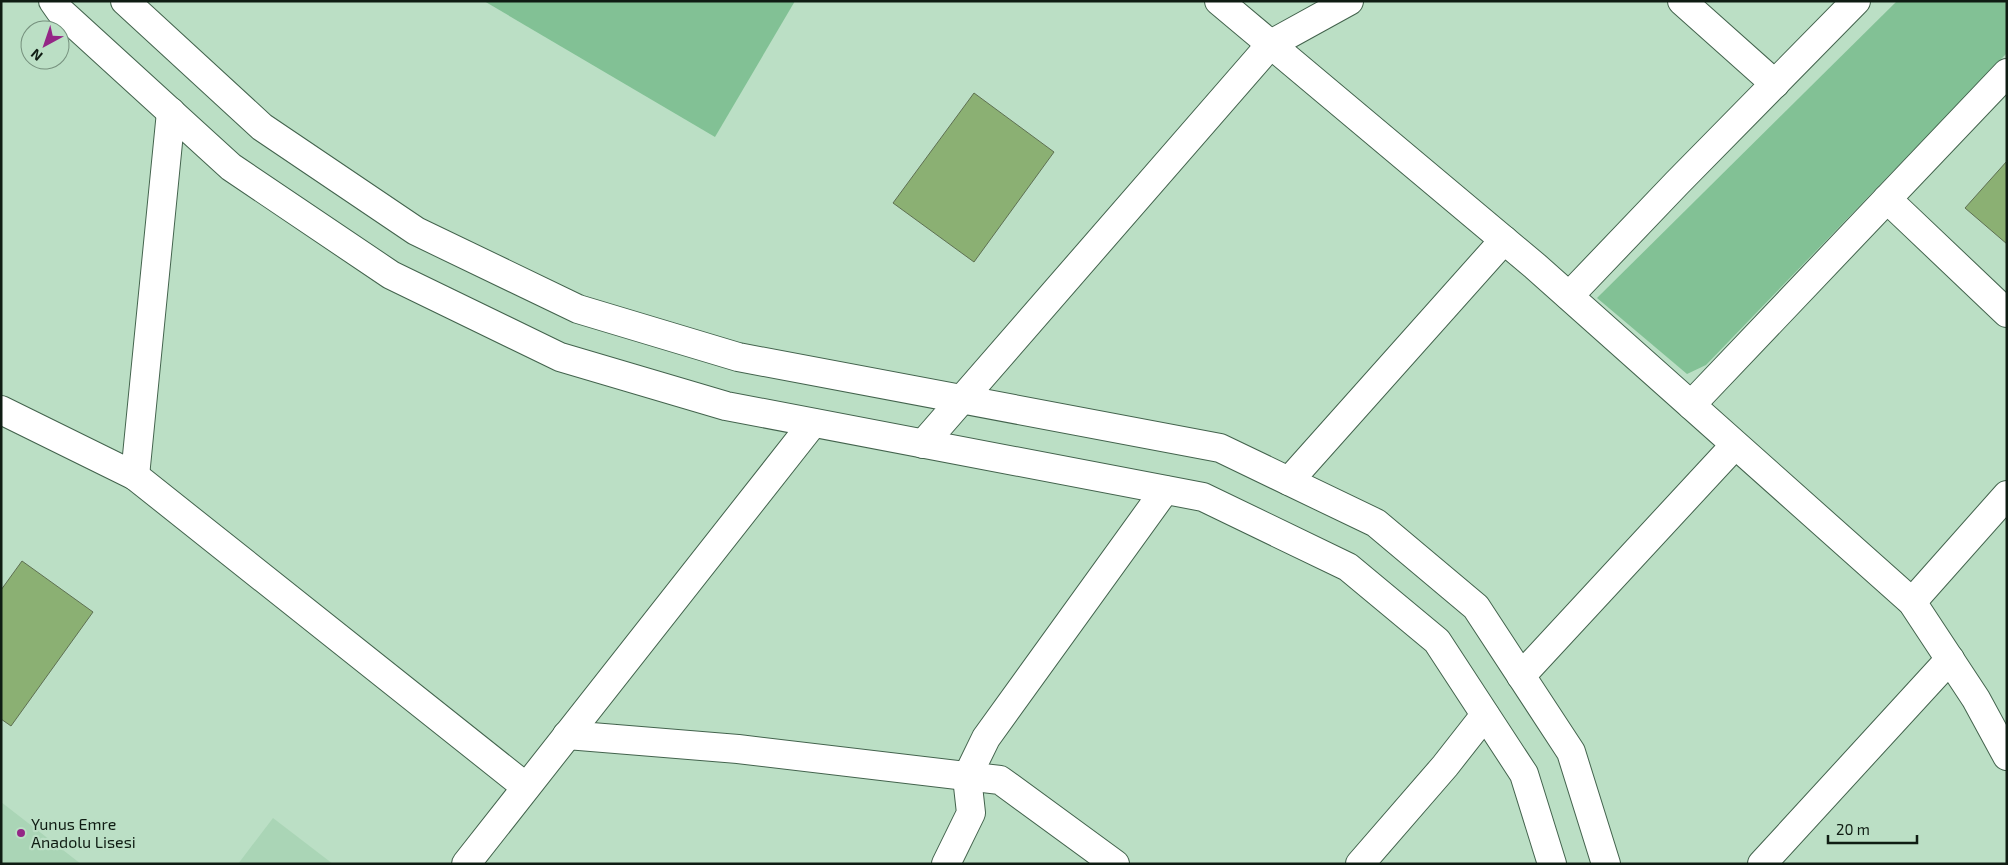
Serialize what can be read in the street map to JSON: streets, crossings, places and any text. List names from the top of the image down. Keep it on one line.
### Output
{"places":["Yunus Emre Anadolu Lisesi"],"scale_bar":"20 m","north":"bottom left"}
